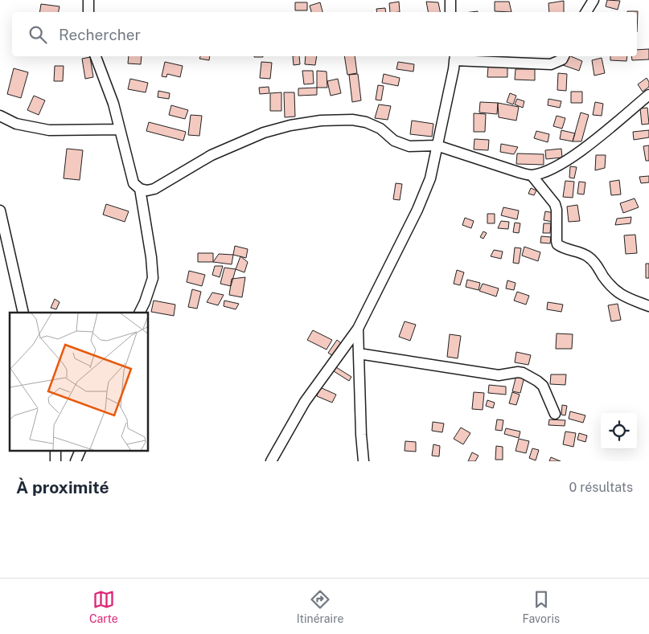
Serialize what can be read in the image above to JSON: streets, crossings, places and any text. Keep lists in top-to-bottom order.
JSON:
{
  "page": {
    "search": "Rechercher",
    "heading": ["À proximité", "0 résultats"],
    "nav": ["Carte", "Itinéraire", "Favoris"]
  }
}
